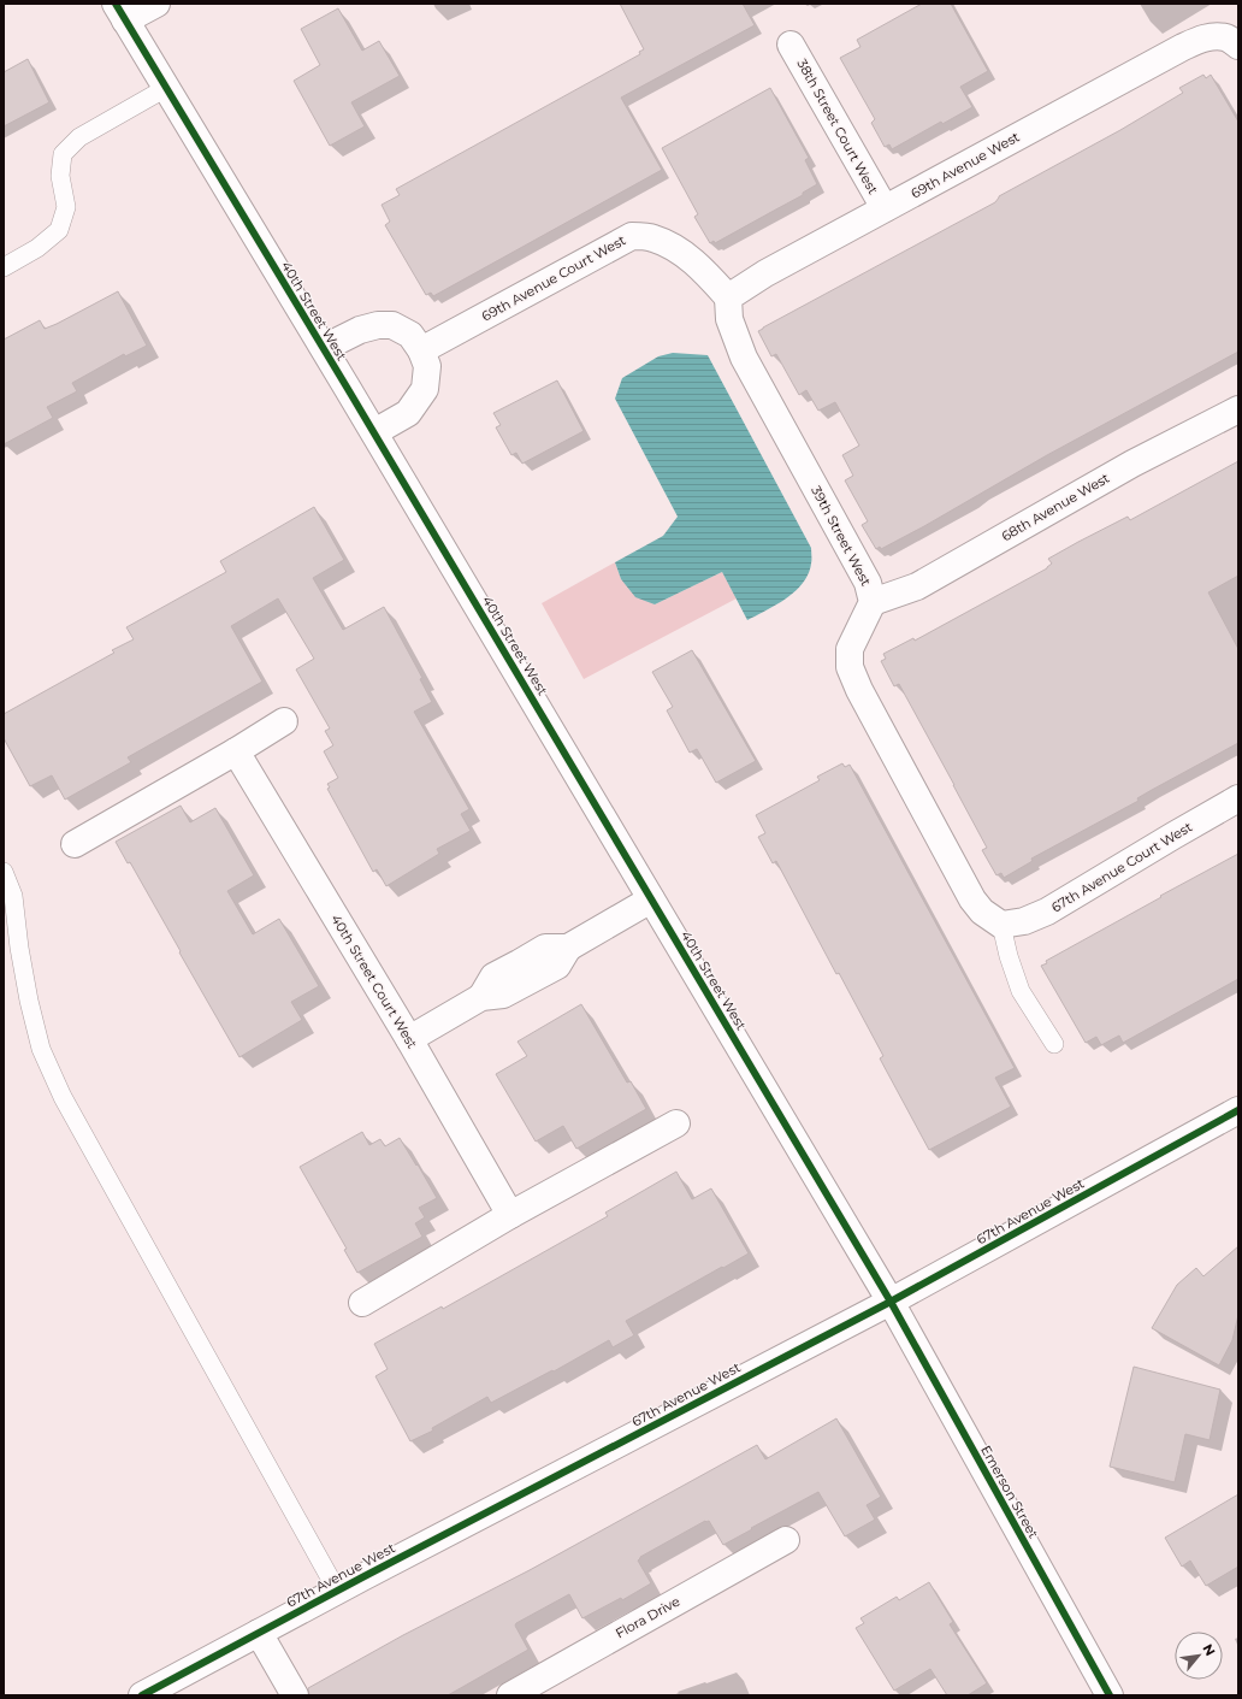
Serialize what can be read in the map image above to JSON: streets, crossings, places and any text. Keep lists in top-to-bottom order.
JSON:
{
  "streets": {
    "street": [
      "38th Street Court West",
      "69th Avenue West",
      "69th Avenue Court West",
      "40th Street West",
      "68th Avenue West",
      "39th Street West",
      "67th Avenue Court West",
      "40th Street Court West",
      "67th Avenue West",
      "Emerson Street",
      "Flora Drive"
    ]
  },
  "crossings": [
    ["38th Street Court West", "69th Avenue West"],
    ["69th Avenue West", "69th Avenue Court West"],
    ["69th Avenue West", "39th Street West"],
    ["69th Avenue Court West", "39th Street West"],
    ["40th Street West", "67th Avenue West"],
    ["40th Street West", "Emerson Street"],
    ["68th Avenue West", "39th Street West"],
    ["39th Street West", "67th Avenue Court West"],
    ["67th Avenue West", "Emerson Street"]
  ],
  "north": "top right"
}
